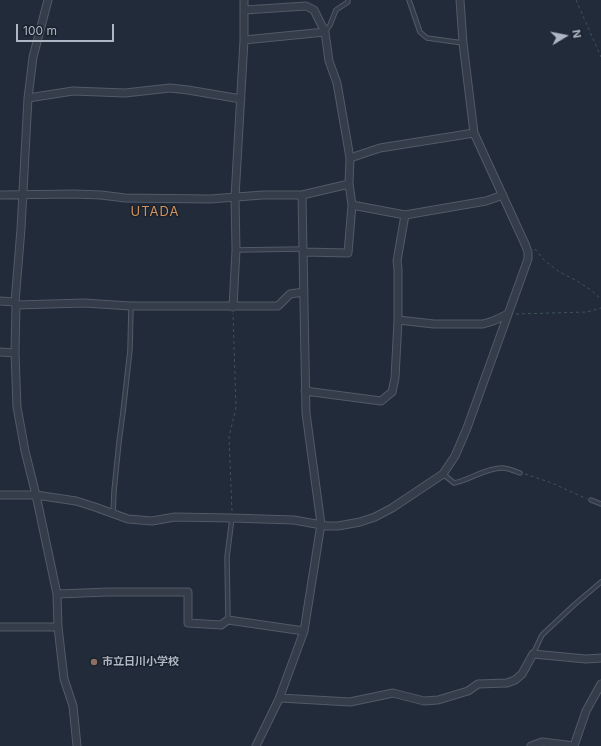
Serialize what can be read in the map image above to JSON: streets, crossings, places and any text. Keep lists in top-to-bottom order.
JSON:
{
  "districts": ["UTADA"],
  "places": ["市立日川小学校"],
  "scale_bar": "100 m",
  "north": "right"
}
